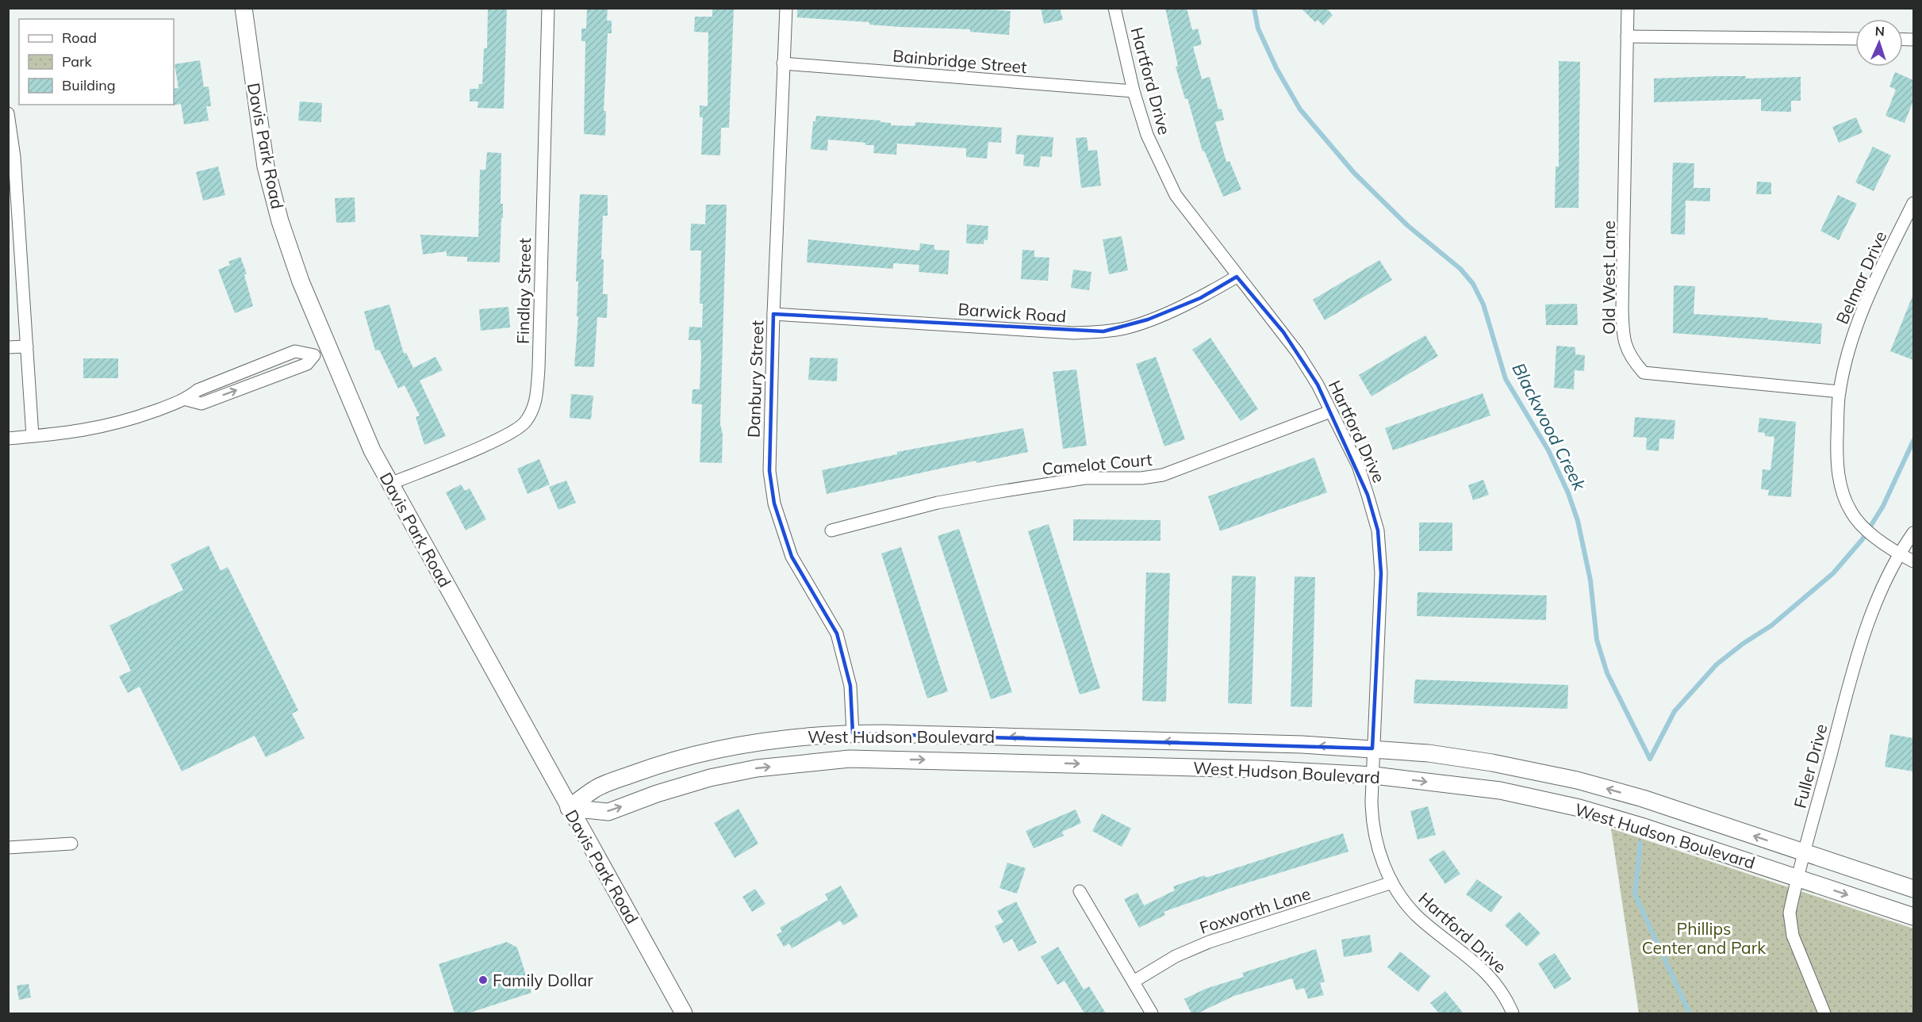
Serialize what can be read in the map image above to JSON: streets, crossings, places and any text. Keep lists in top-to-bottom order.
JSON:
{
  "streets": {
    "main road": ["Davis Park Road", "West Hudson Boulevard"],
    "street": [
      "Bainbridge Street",
      "Hartford Drive",
      "Old West Lane",
      "Belmar Drive",
      "Findlay Street",
      "Barwick Road",
      "Danbury Street",
      "Camelot Court",
      "Fuller Drive",
      "Foxworth Lane"
    ]
  },
  "crossings": [
    ["Bainbridge Street", "Hartford Drive"],
    ["Bainbridge Street", "Danbury Street"],
    ["Hartford Drive", "Barwick Road"],
    ["Hartford Drive", "Camelot Court"],
    ["Hartford Drive", "West Hudson Boulevard"],
    ["Hartford Drive", "Foxworth Lane"],
    ["Davis Park Road", "Findlay Street"],
    ["Davis Park Road", "West Hudson Boulevard"],
    ["Old West Lane", "Belmar Drive"],
    ["Belmar Drive", "Fuller Drive"],
    ["Barwick Road", "Danbury Street"],
    ["Danbury Street", "West Hudson Boulevard"],
    ["West Hudson Boulevard", "Fuller Drive"]
  ],
  "water": ["Blackwood Creek"],
  "parks": ["Phillips Center and Park"],
  "places": ["Family Dollar"],
  "legend": ["Road", "Park", "Building"],
  "north": "top"
}
